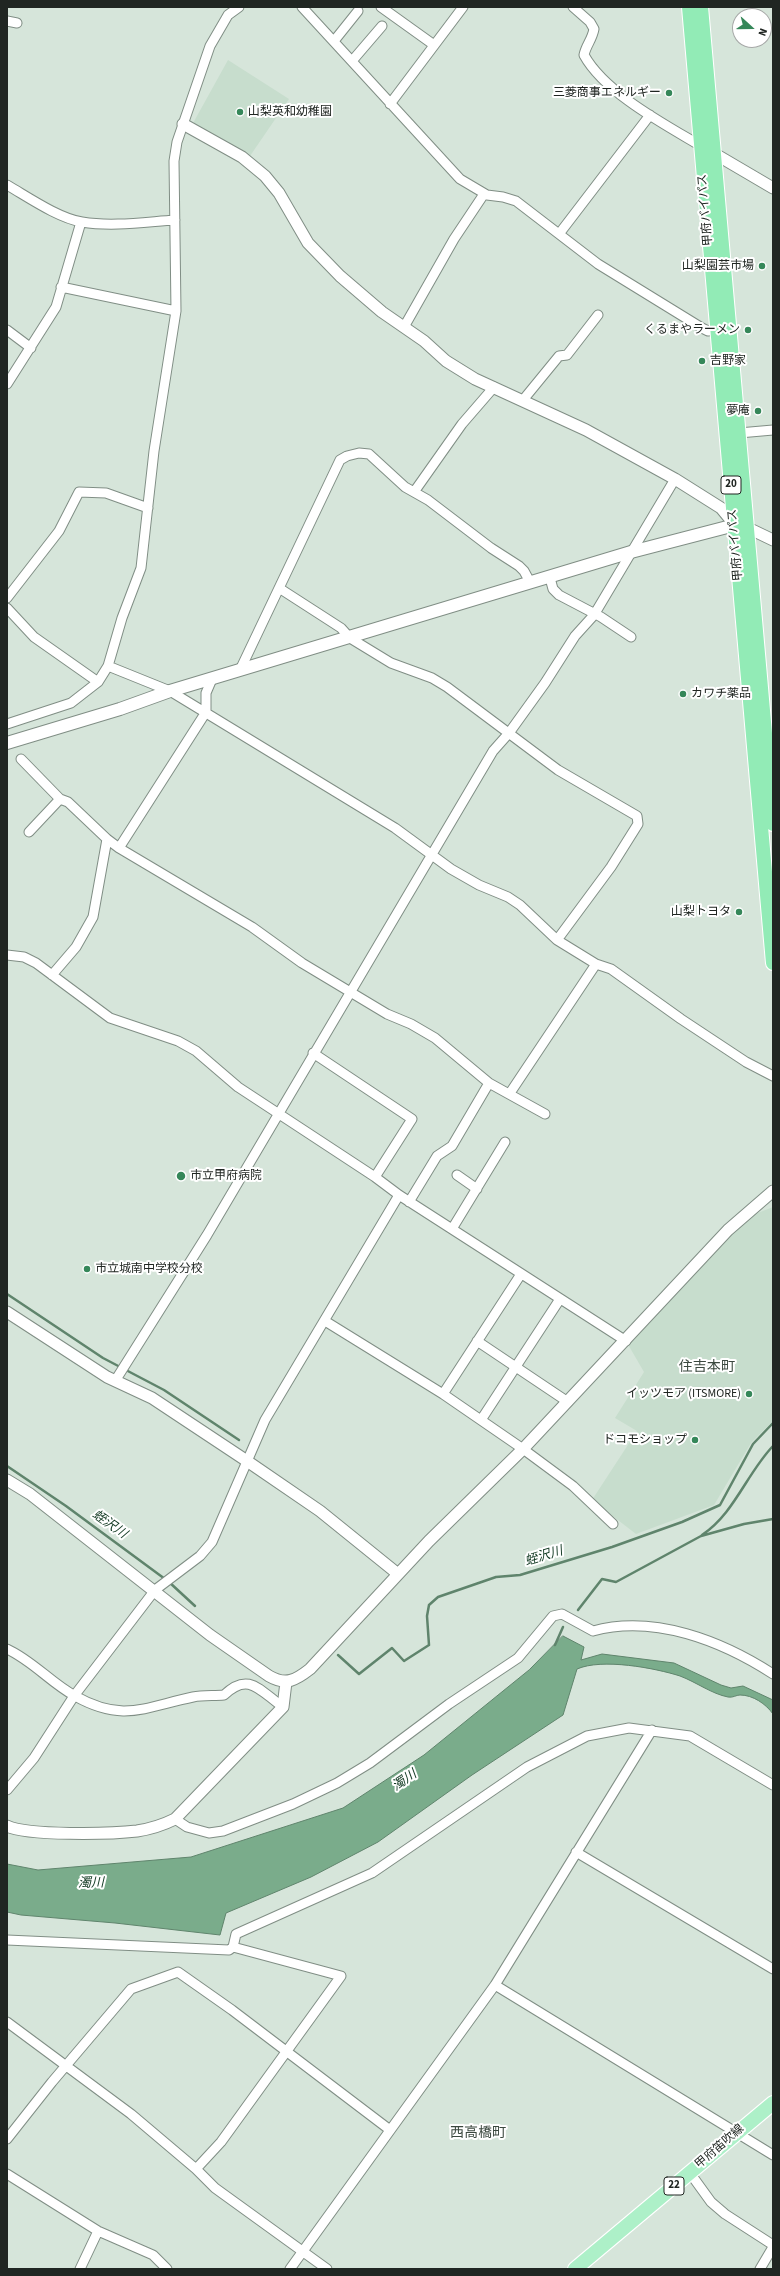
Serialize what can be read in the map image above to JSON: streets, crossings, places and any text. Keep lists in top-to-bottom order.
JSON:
{
  "streets": {
    "highway": ["甲府バイパス", "20"],
    "main road": ["甲府笛吹線", "22"]
  },
  "districts": ["住吉本町", "西高橋町"],
  "water": ["蛭沢川", "濁川"],
  "places": [
    "三菱商事エネルギー",
    "山梨英和幼稚園",
    "山梨園芸市場",
    "くるまやラーメン",
    "吉野家",
    "夢庵",
    "カワチ薬品",
    "山梨トヨタ",
    "市立甲府病院",
    "市立城南中学校分校",
    "イッツモア (ITSMORE)",
    "ドコモショップ"
  ],
  "north": "right"
}
